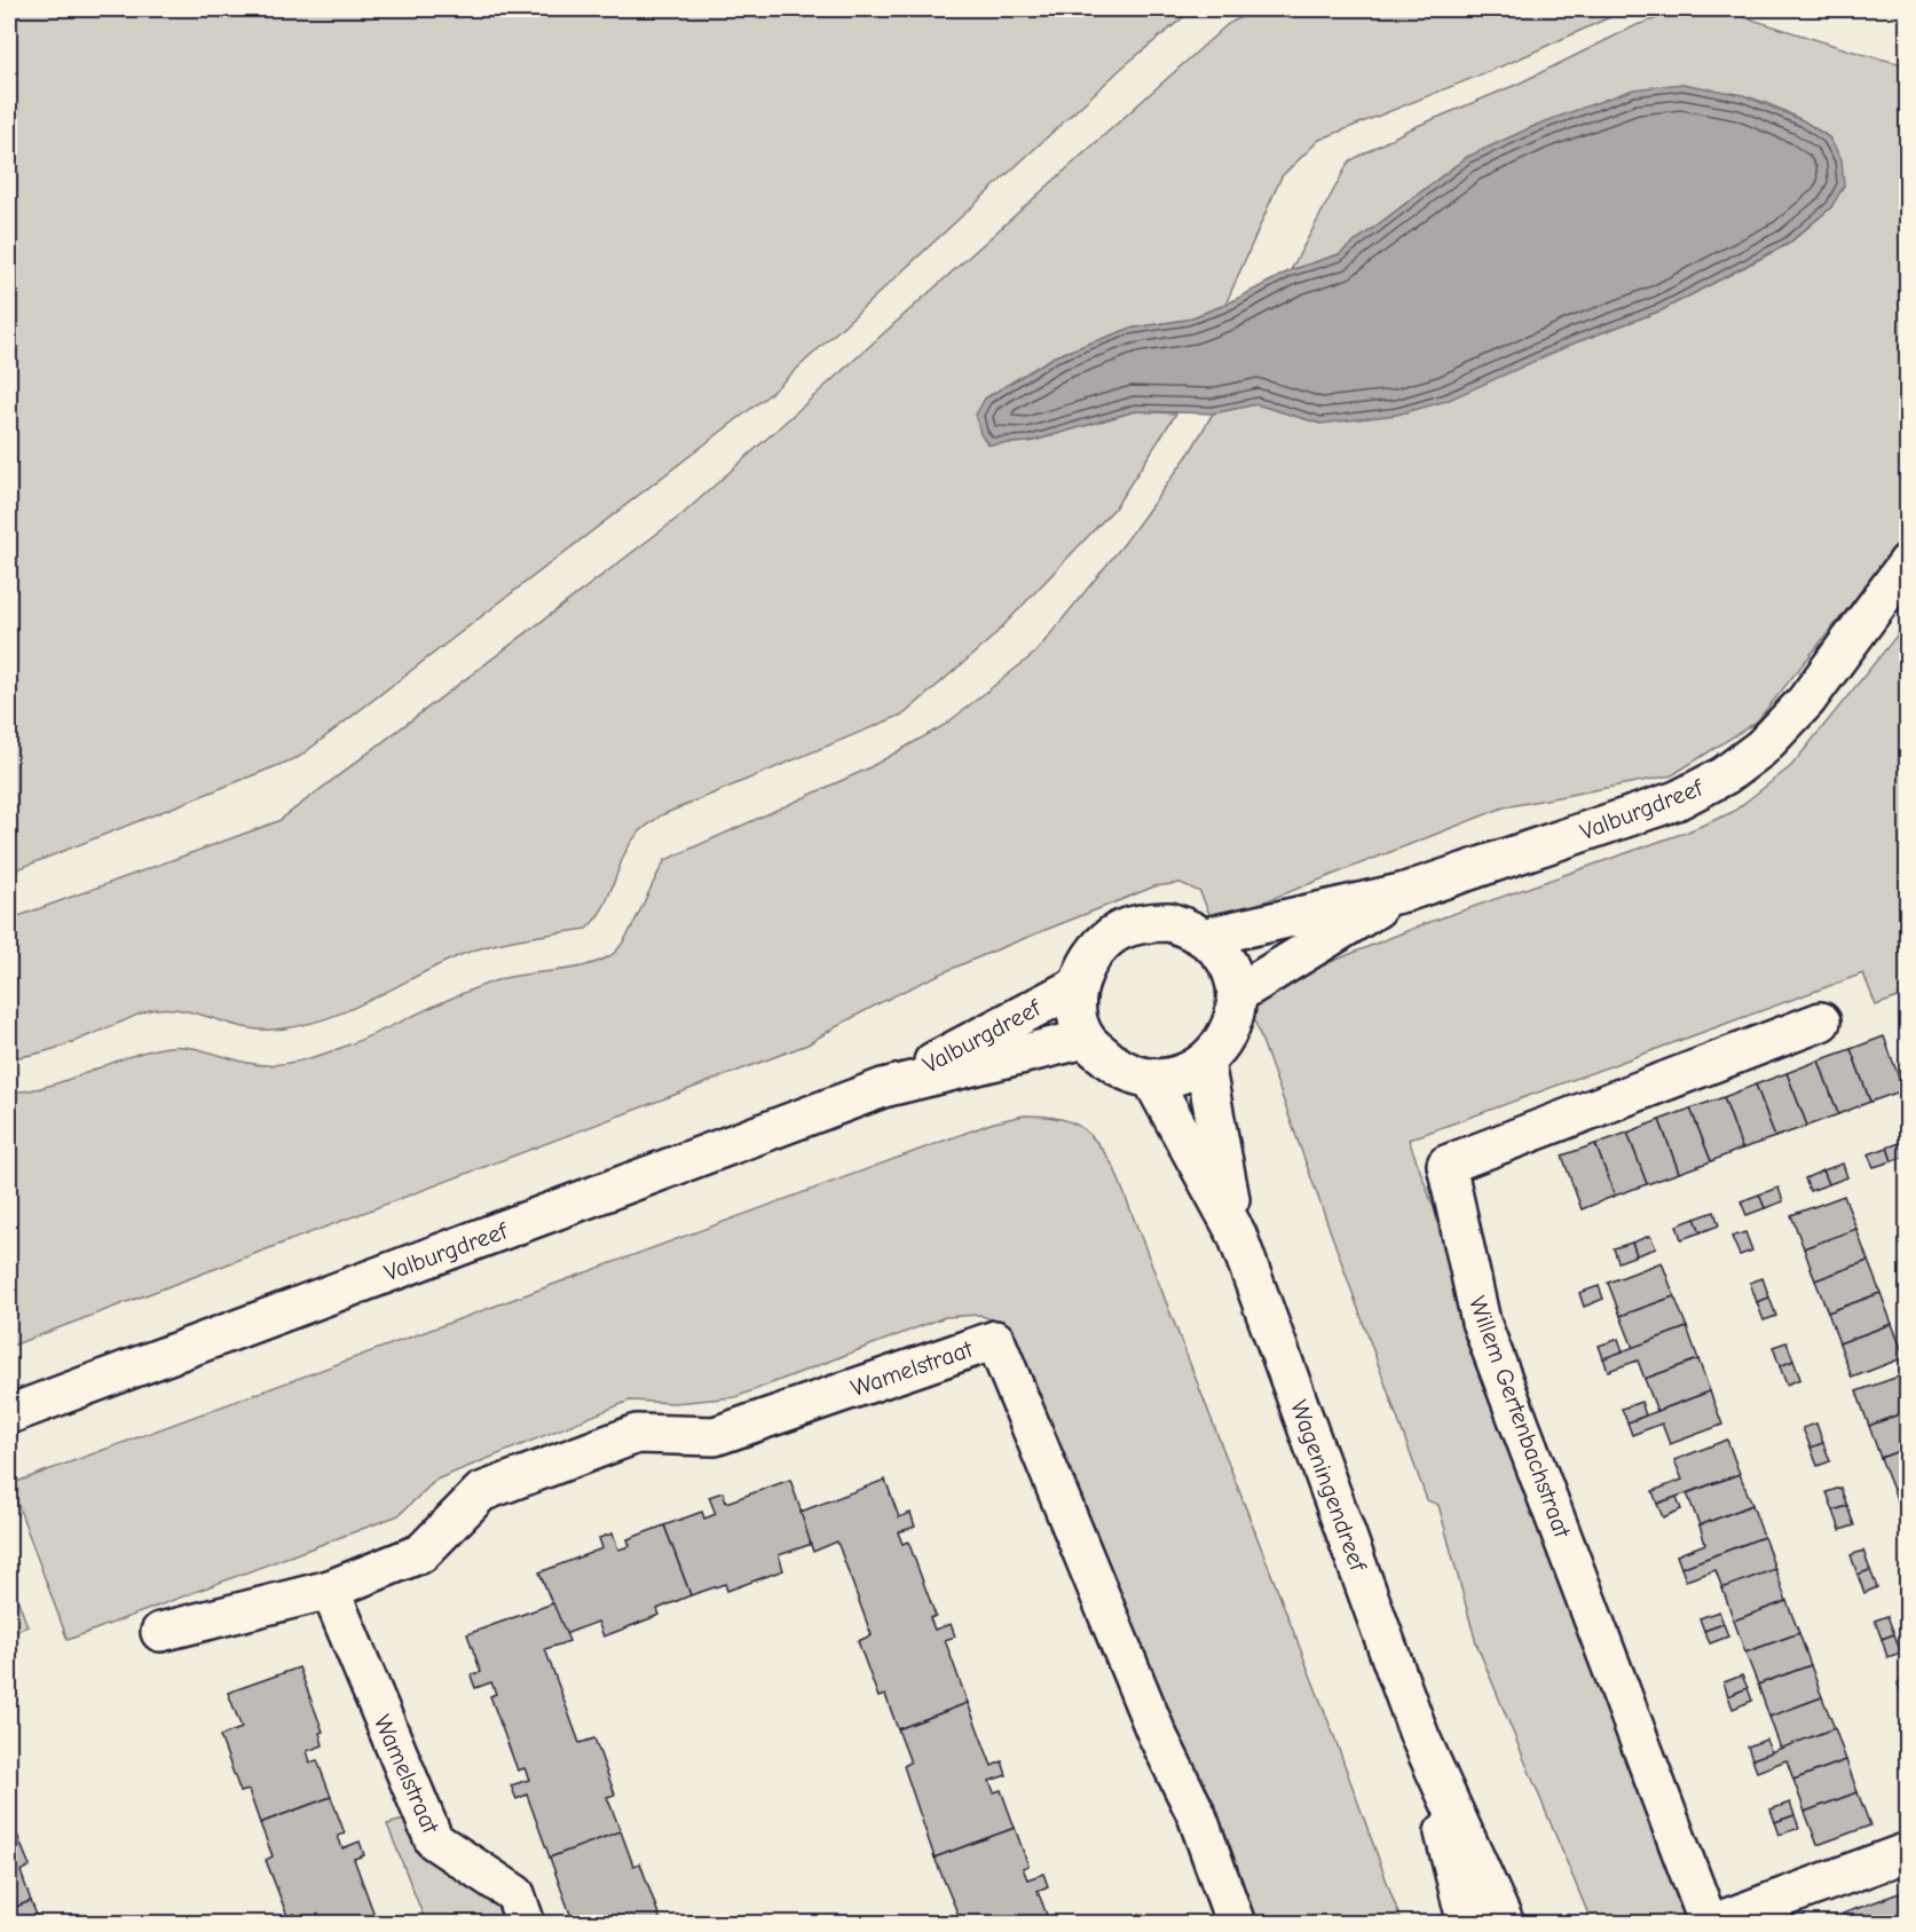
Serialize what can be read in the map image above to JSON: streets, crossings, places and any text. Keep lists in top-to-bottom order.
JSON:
{
  "streets": {
    "street": [
      "Valburgdreef",
      "Wamelstraat",
      "Willem Gertenbachstraat",
      "Wageningendreef"
    ]
  },
  "crossings": [
    ["Valburgdreef", "Wageningendreef"]
  ]
}
